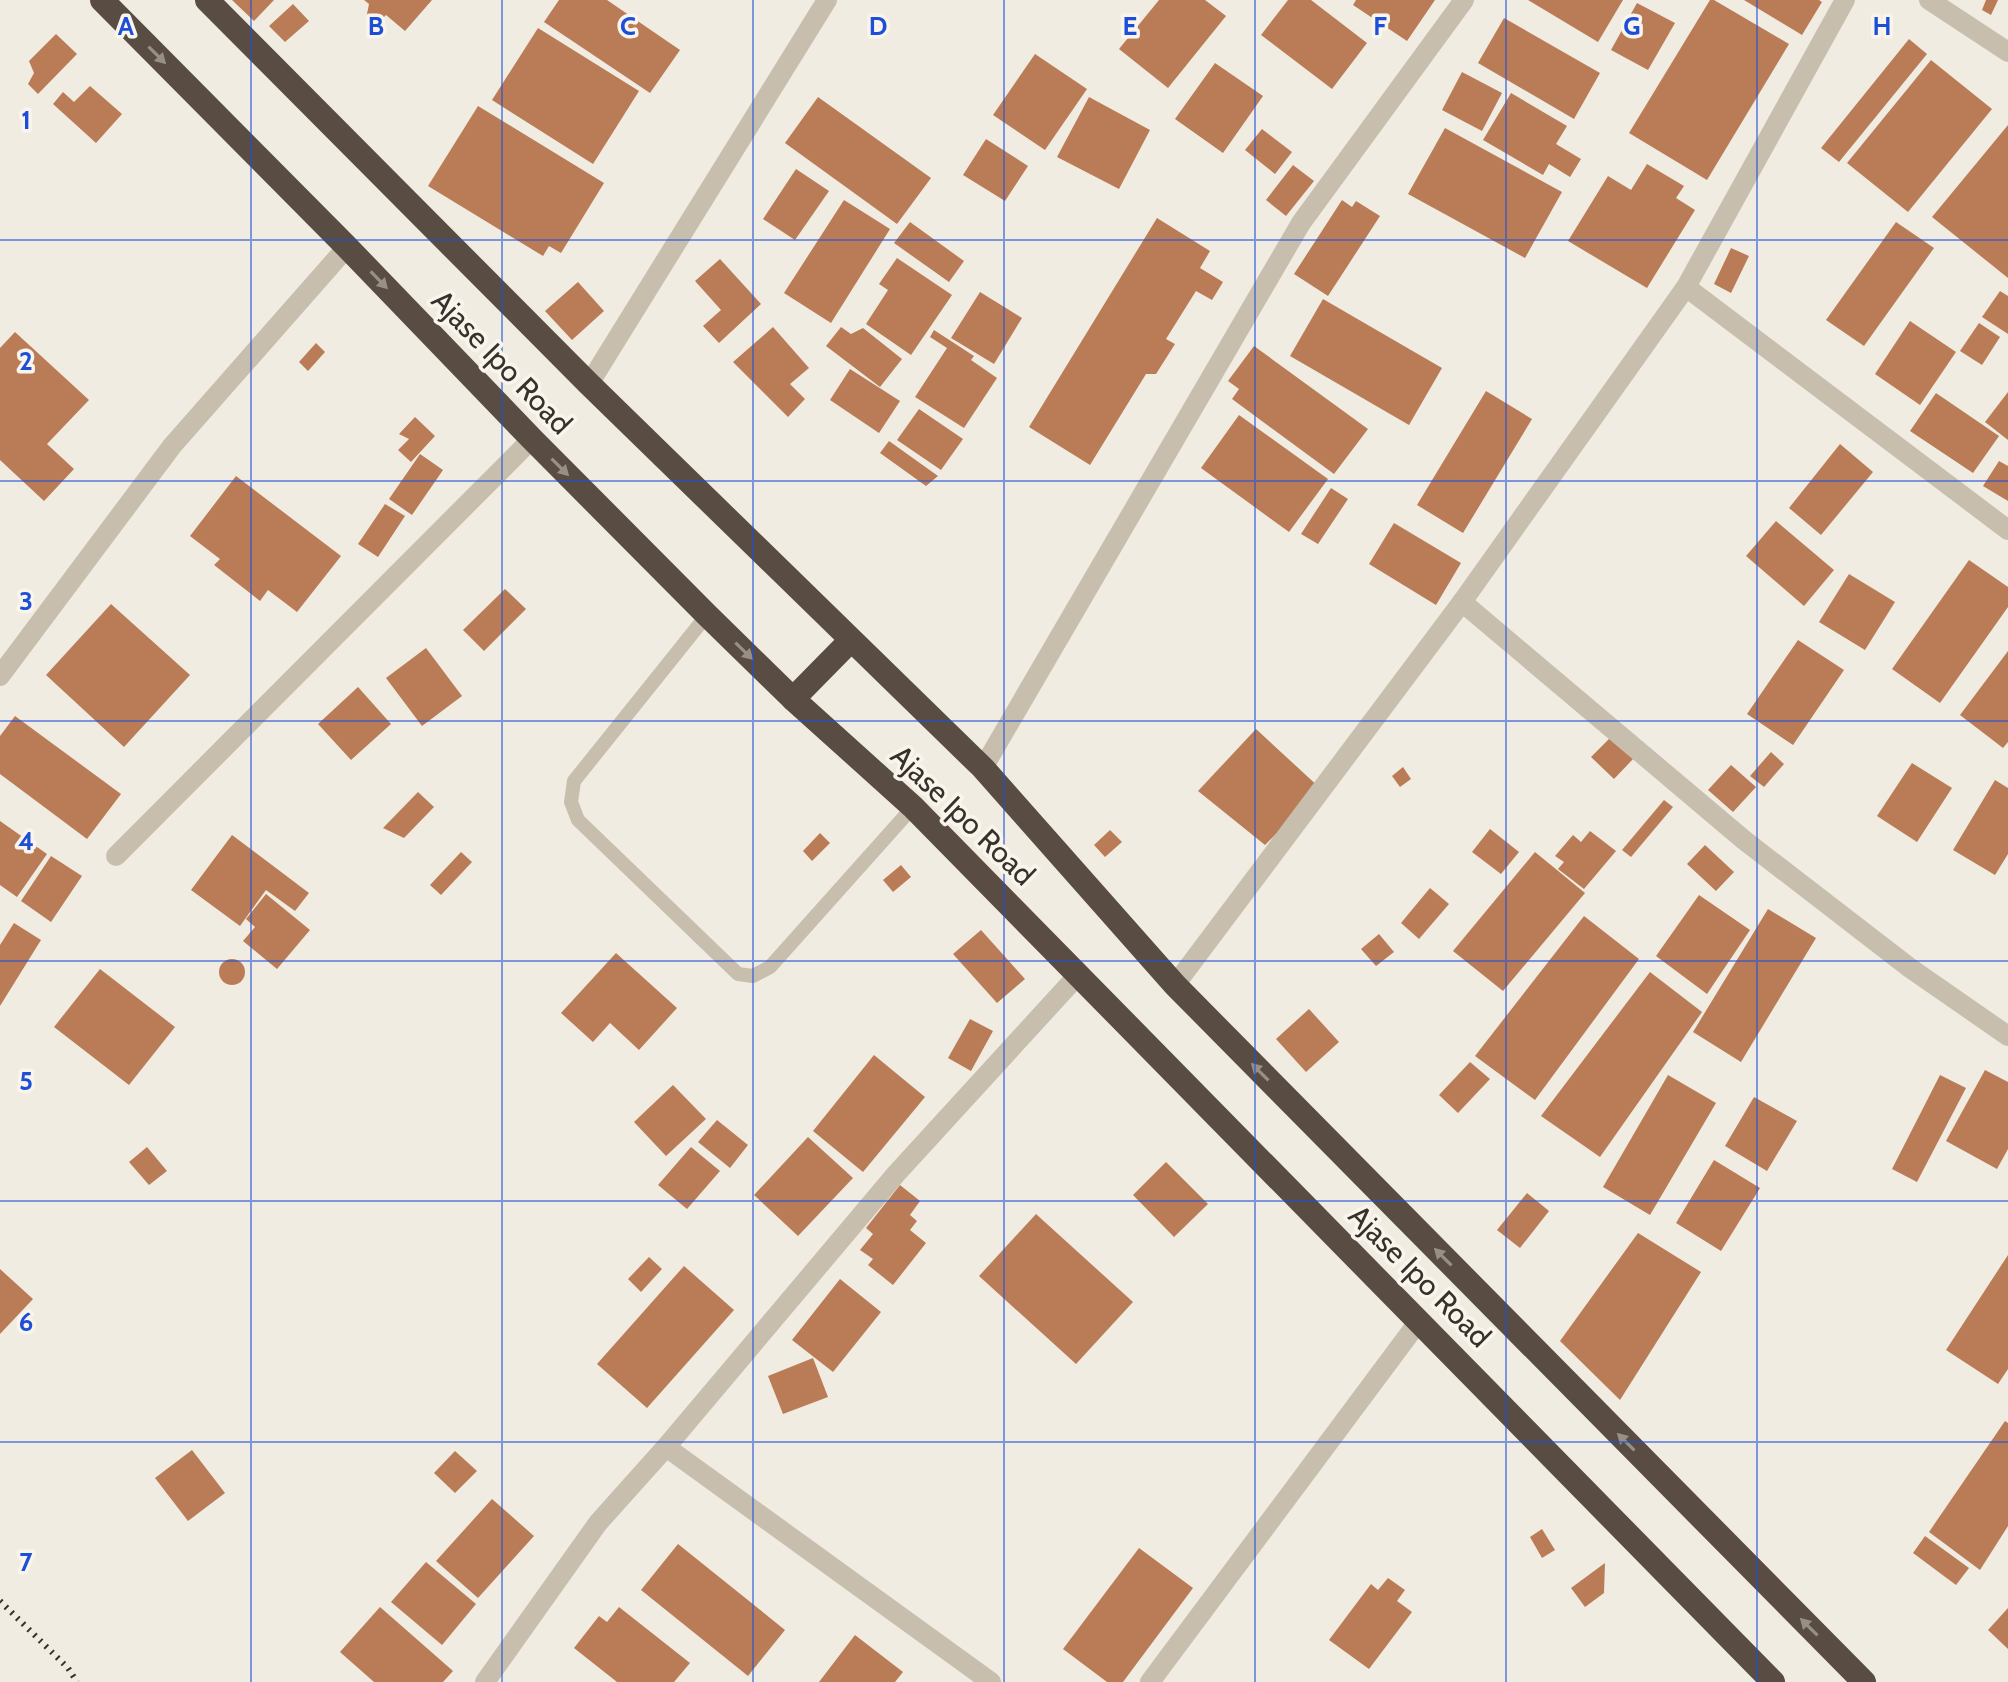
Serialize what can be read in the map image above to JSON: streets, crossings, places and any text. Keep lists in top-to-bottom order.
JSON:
{
  "streets": {
    "highway": ["Ajase Ipo Road"]
  },
  "grid": {
    "columns": [
      "A",
      "B",
      "C",
      "D",
      "E",
      "F",
      "G",
      "H"
    ],
    "rows": [
      "1",
      "2",
      "3",
      "4",
      "5",
      "6",
      "7"
    ]
  }
}
